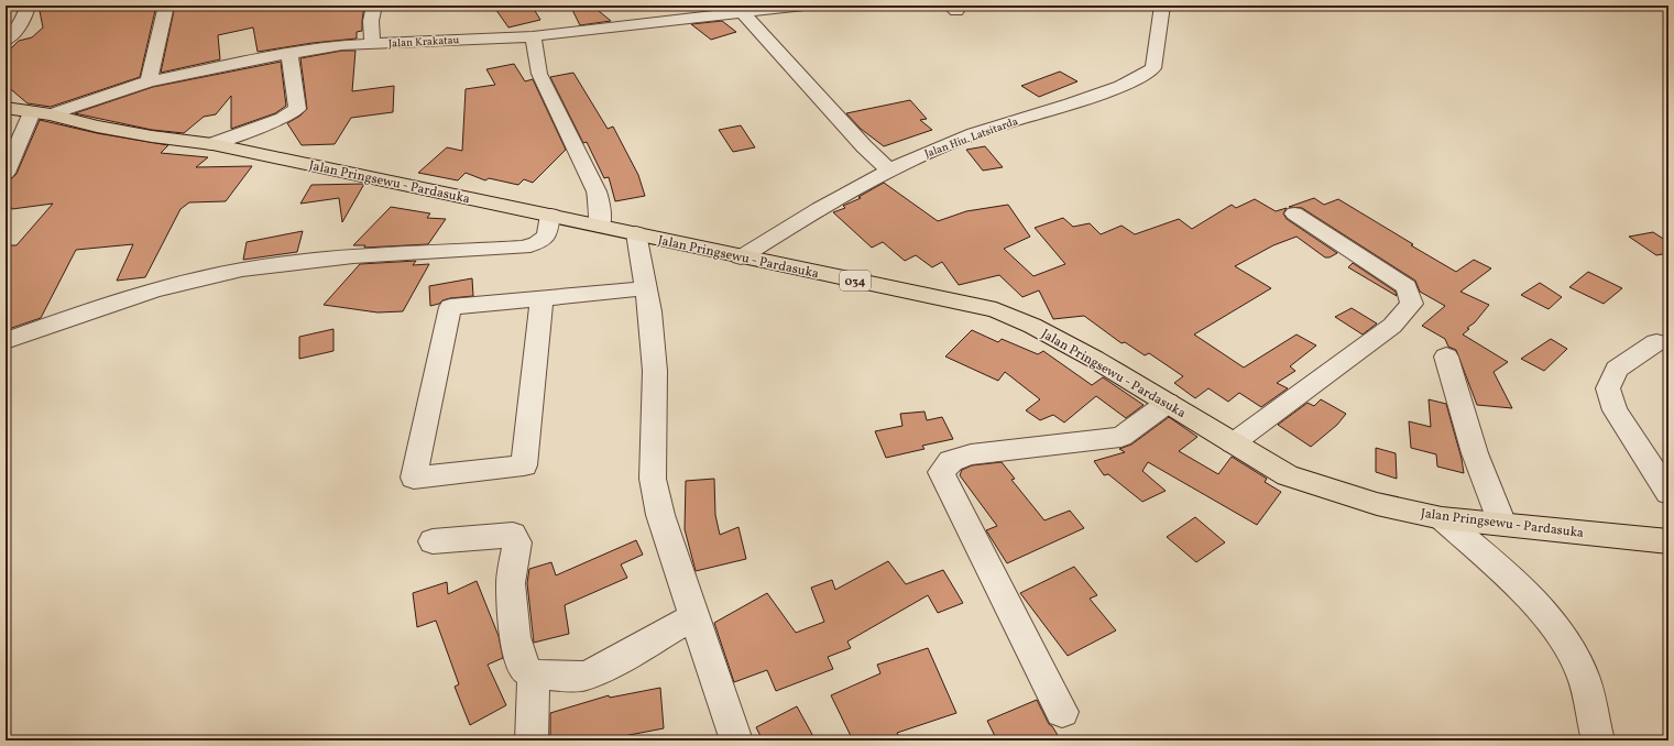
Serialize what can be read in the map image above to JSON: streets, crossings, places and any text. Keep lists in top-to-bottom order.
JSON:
{
  "streets": {
    "main road": ["Jalan Pringsewu - Pardasuka", "034"],
    "street": ["Jalan Krakatau", "Jalan Hiu. Latsitarda"]
  },
  "crossings": [
    ["Jalan Krakatau", "Jalan Pringsewu - Pardasuka"],
    ["Jalan Hiu. Latsitarda", "Jalan Pringsewu - Pardasuka"]
  ]
}
